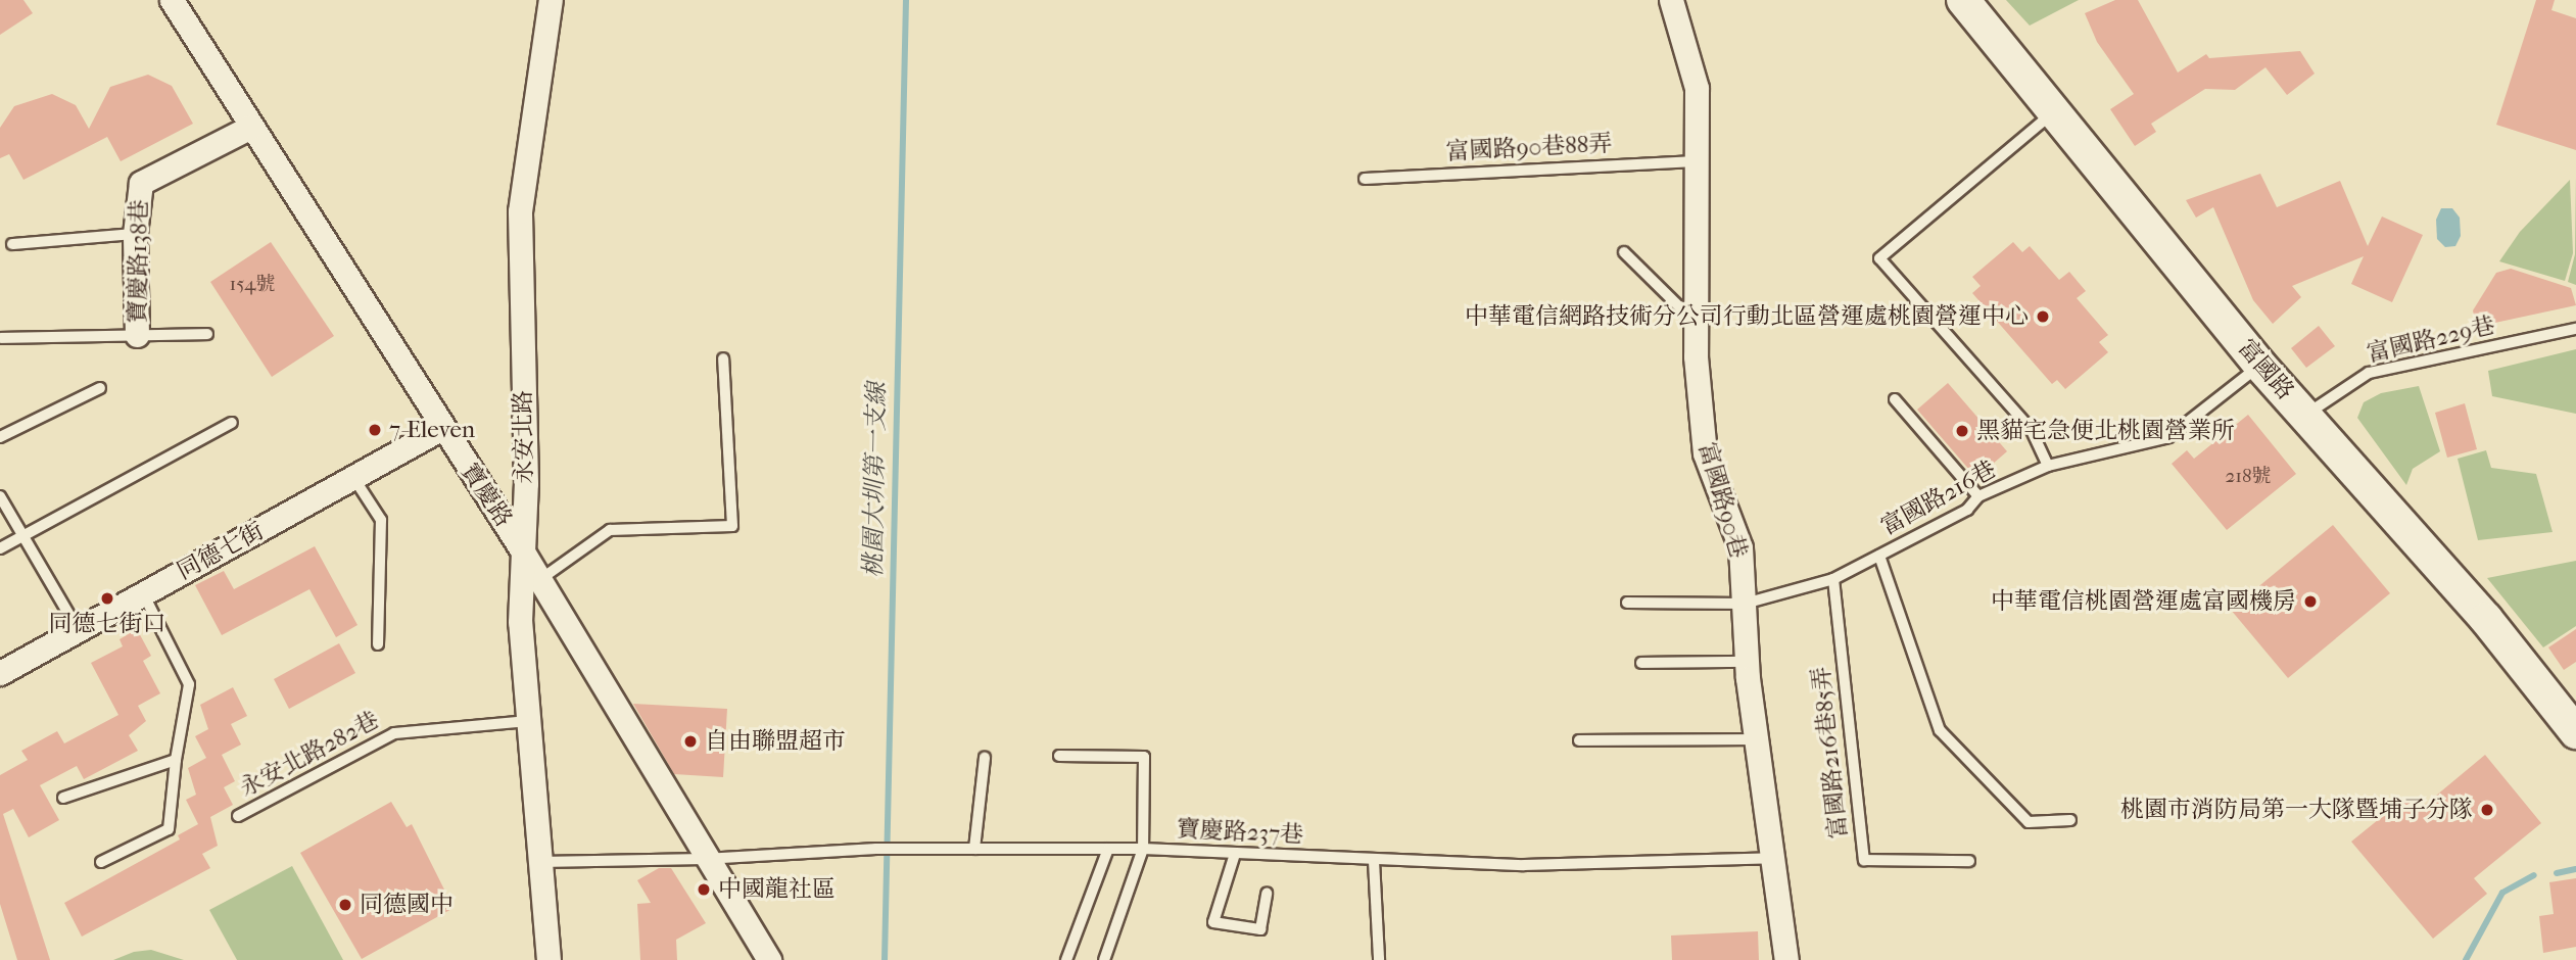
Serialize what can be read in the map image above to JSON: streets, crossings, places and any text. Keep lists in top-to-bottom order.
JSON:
{
  "streets": {
    "street": [
      "寶慶路138巷",
      "富國路",
      "永安北路",
      "寶慶路",
      "富國路90巷",
      "同德七街"
    ],
    "lane": [
      "富國路90巷88弄",
      "富國路229巷",
      "富國路216巷",
      "富國路216巷85弄",
      "永安北路282巷",
      "寶慶路237巷"
    ]
  },
  "crossings": [
    ["富國路90巷88弄", "富國路90巷"],
    ["寶慶路138巷", "寶慶路"],
    ["富國路229巷", "富國路"],
    ["富國路", "富國路216巷"],
    ["永安北路", "寶慶路"],
    ["永安北路", "永安北路282巷"],
    ["永安北路", "寶慶路237巷"],
    ["寶慶路", "同德七街"],
    ["寶慶路", "寶慶路237巷"],
    ["富國路216巷", "富國路90巷"],
    ["富國路216巷", "富國路216巷85弄"],
    ["富國路90巷", "寶慶路237巷"]
  ],
  "water": ["桃園大圳第一支線"],
  "places": [
    "中華電信網路技術分公司行動北區營運處桃園營運中心",
    "7-Eleven",
    "黑貓宅急便北桃園營業所",
    "同德七街口",
    "中華電信桃園營運處富國機房",
    "自由聯盟超市",
    "桃園市消防局第一大隊暨埔子分隊",
    "中國龍社區",
    "同德國中"
  ],
  "house_numbers": ["154號", "218號"]
}
